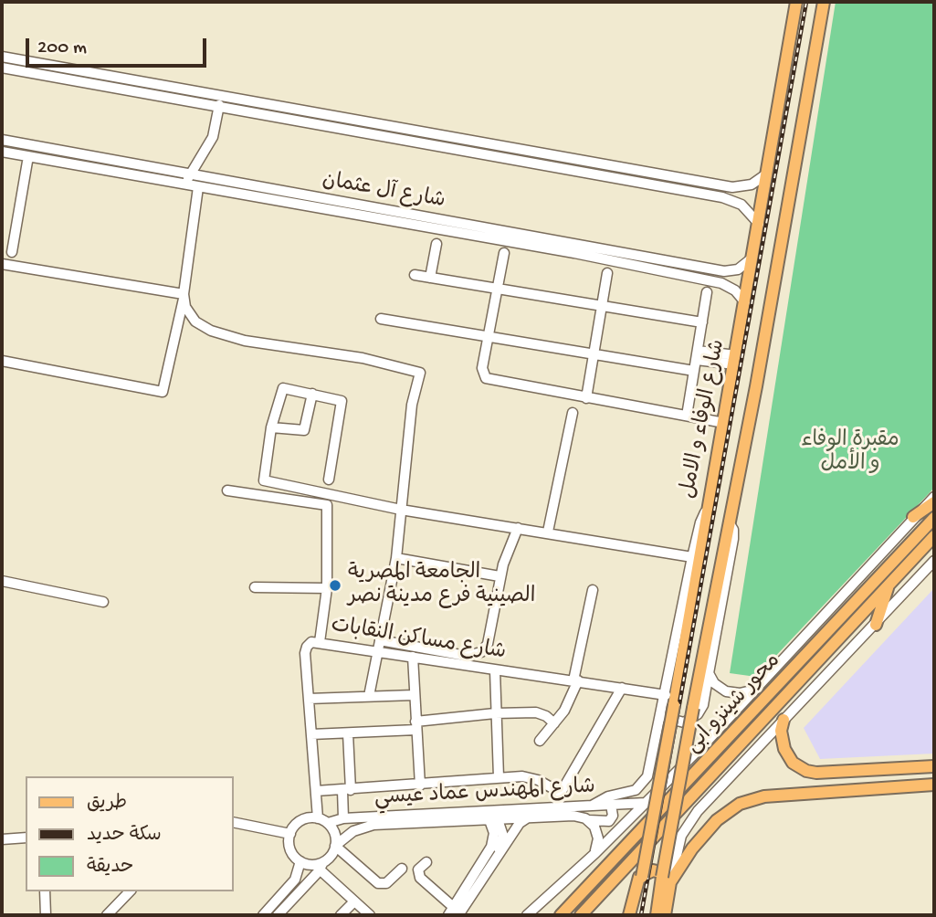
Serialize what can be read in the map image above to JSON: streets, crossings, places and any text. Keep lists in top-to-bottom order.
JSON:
{
  "streets": {
    "main road": ["شارع الوفاء و الامل", "محور شينزو ابى"],
    "street": ["شارع آل عثمان", "شارع مساكن النقابات", "شارع المهندس عماد عيسي"]
  },
  "crossings": [
    ["شارع الوفاء و الامل", "شارع مساكن النقابات"],
    ["شارع الوفاء و الامل", "شارع المهندس عماد عيسي"],
    ["شارع مساكن النقابات", "شارع المهندس عماد عيسي"]
  ],
  "parks": ["مقبرة الوفاء و الأمل"],
  "places": ["الجامعة المصرية الصينية فرع مدينة نصر"],
  "legend": ["طريق", "سكة حديد", "حديقة"],
  "scale_bar": "200 m"
}
